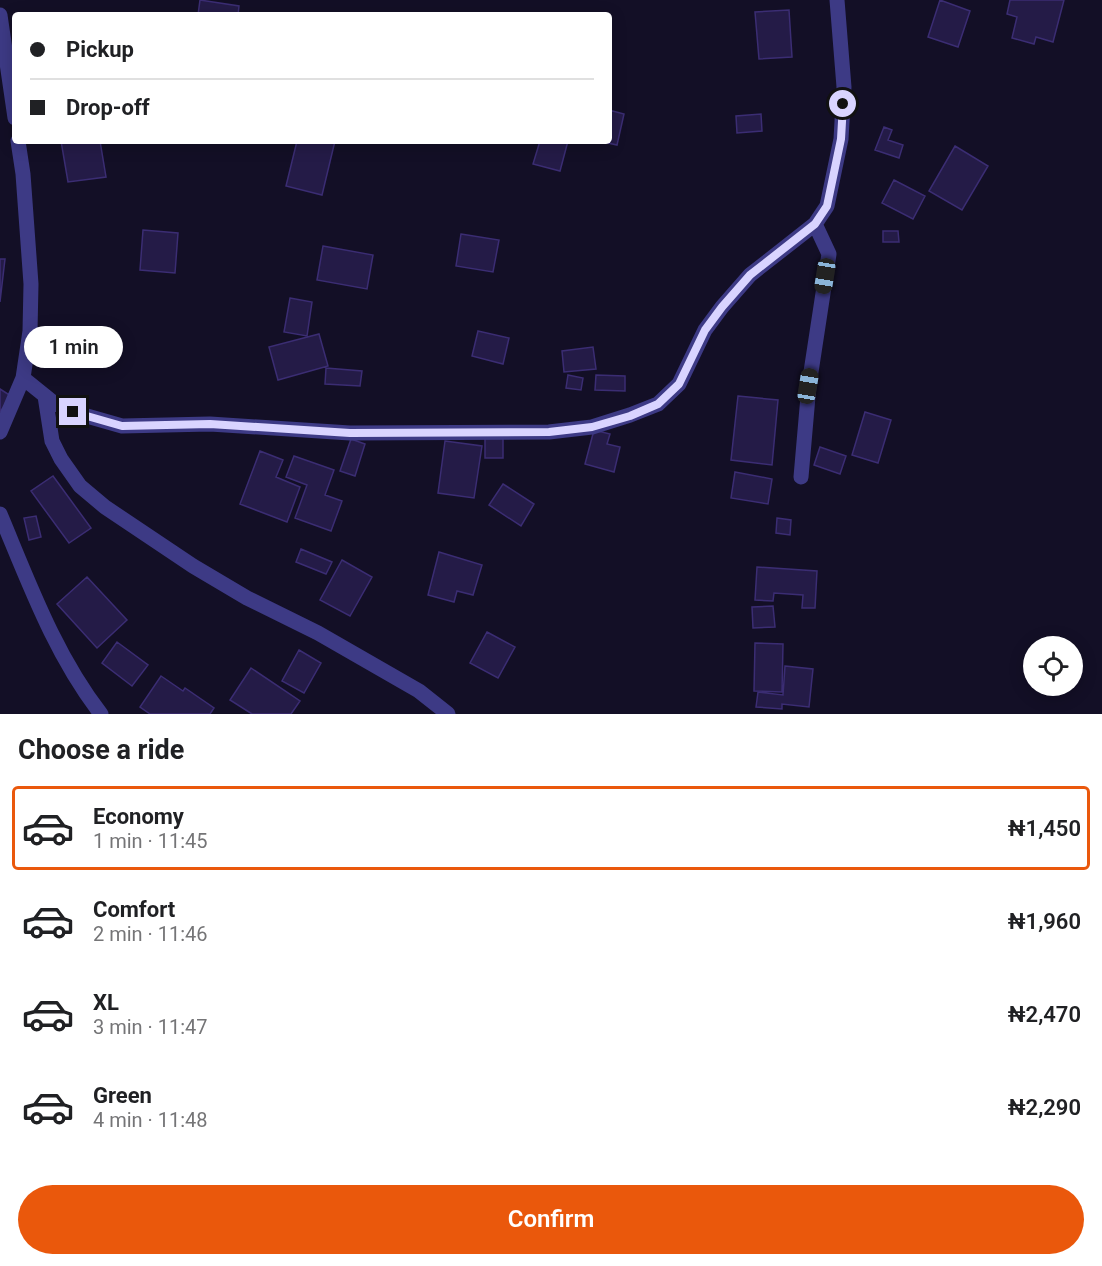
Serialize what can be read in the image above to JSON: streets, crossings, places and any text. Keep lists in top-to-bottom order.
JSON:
{
  "page": {
    "banner": ["Pickup", "Drop-off"],
    "bubble": "1 min",
    "heading": "Choose a ride",
    "list": [
      {
        "name": "Economy",
        "note": "1 min · 11:45",
        "value": "₦1,450"
      },
      {
        "name": "Comfort",
        "note": "2 min · 11:46",
        "value": "₦1,960"
      },
      {
        "name": "XL",
        "note": "3 min · 11:47",
        "value": "₦2,470"
      },
      {
        "name": "Green",
        "note": "4 min · 11:48",
        "value": "₦2,290"
      }
    ],
    "buttons": "Confirm"
  }
}
